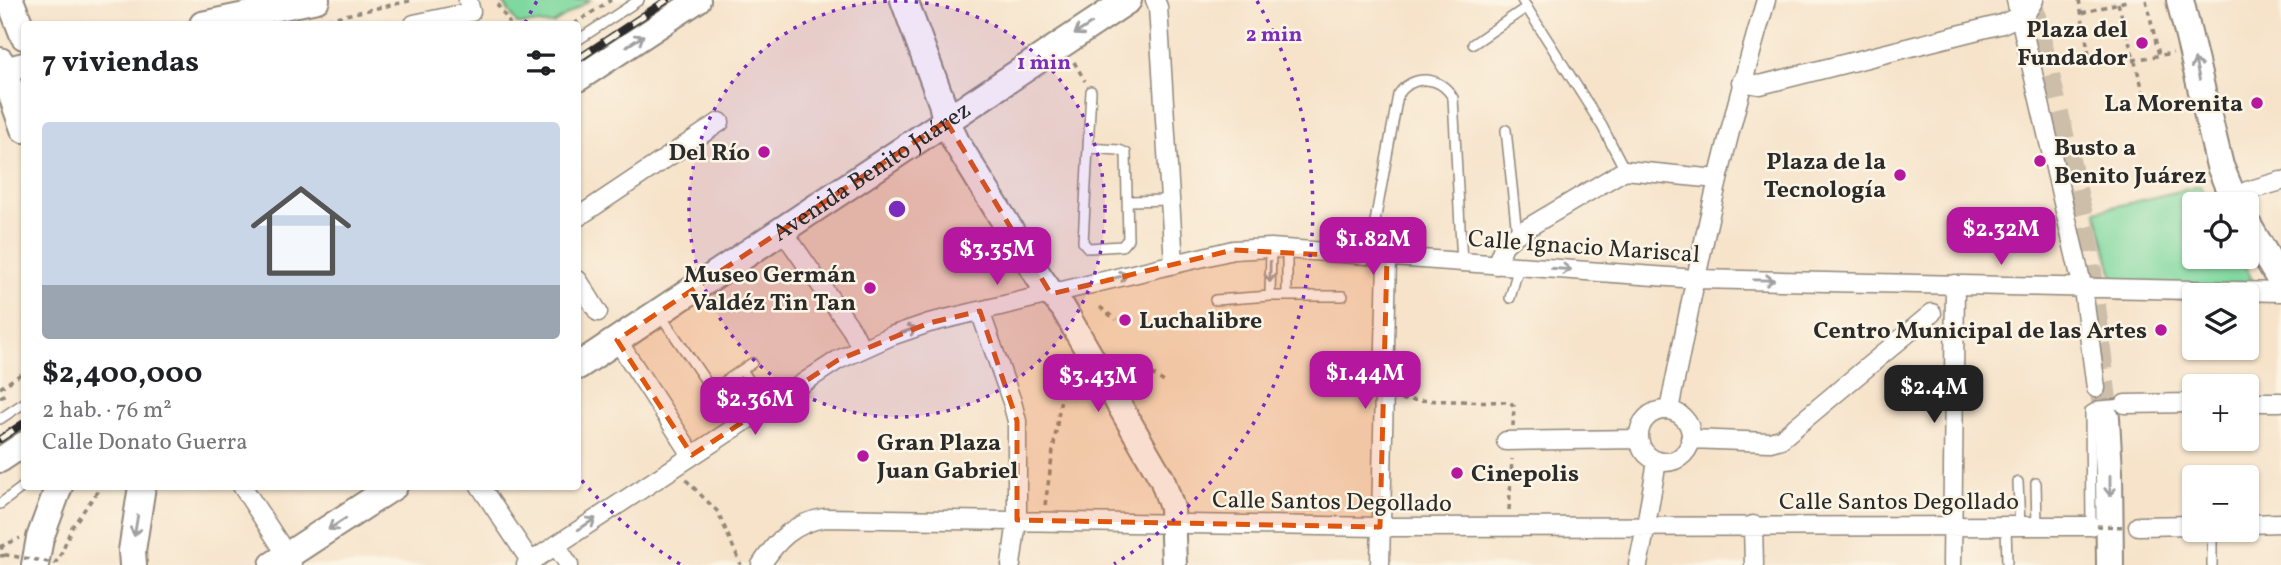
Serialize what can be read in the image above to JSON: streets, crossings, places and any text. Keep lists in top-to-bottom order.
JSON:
{
  "streets": {
    "main road": ["Avenida Benito Juárez"],
    "street": ["Calle Ignacio Mariscal", "Calle Santos Degollado"]
  },
  "places": [
    "Plaza del Fundador",
    "La Morenita",
    "Del Río",
    "Busto a Benito Juárez",
    "Plaza de la Tecnología",
    "Museo Germán Valdéz Tin Tan",
    "Luchalibre",
    "Centro Municipal de las Artes",
    "Gran Plaza Juan Gabriel",
    "Cinepolis"
  ],
  "page": {
    "heading": "7 viviendas",
    "list": [
      {
        "name": "$2,400,000",
        "note": "2 hab. · 76 m² · Calle Donato Guerra"
      }
    ],
    "map_buttons": ["+", "−"],
    "price": [
      "$2.32M",
      "$1.82M",
      "$3.35M",
      "$1.44M",
      "$3.43M",
      "$2.4M",
      "$2.36M"
    ]
  },
  "rings": ["2 min", "1 min"]
}
